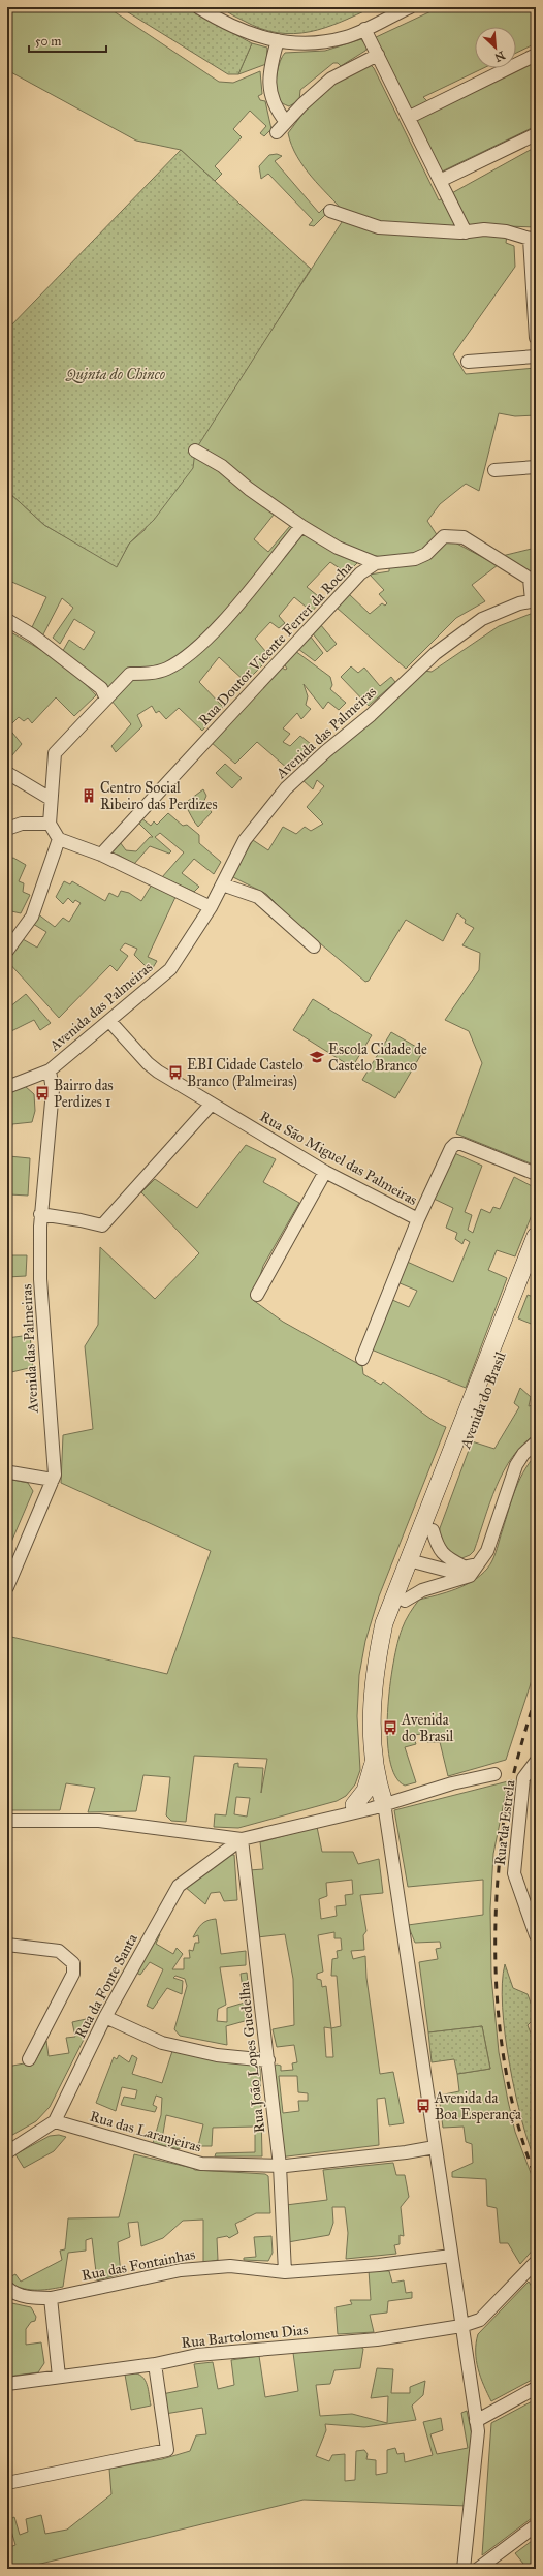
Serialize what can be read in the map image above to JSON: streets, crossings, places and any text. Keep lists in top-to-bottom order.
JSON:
{
  "streets": {
    "main road": ["Avenida do Brasil"],
    "street": [
      "Rua Doutor Vicente Ferrer da Rocha",
      "Avenida das Palmeiras",
      "Rua São Miguel das Palmeiras",
      "Rua da Estrela",
      "Rua da Fonte Santa",
      "Rua João Lopes Guedelha",
      "Rua das Laranjeiras",
      "Rua das Fontainhas",
      "Rua Bartolomeu Dias"
    ]
  },
  "crossings": [
    ["Rua Doutor Vicente Ferrer da Rocha", "Avenida das Palmeiras"],
    ["Avenida das Palmeiras", "Rua São Miguel das Palmeiras"],
    ["Rua da Fonte Santa", "Rua João Lopes Guedelha"],
    ["Rua da Fonte Santa", "Rua das Laranjeiras"],
    ["Rua João Lopes Guedelha", "Rua das Laranjeiras"],
    ["Rua João Lopes Guedelha", "Rua das Fontainhas"]
  ],
  "parks": ["Quinta do Chinco"],
  "places": {
    "building": ["Centro Social Ribeiro das Perdizes"],
    "school or university": ["Escola Cidade de Castelo Branco"],
    "bus stop": [
      "EBI Cidade Castelo Branco (Palmeiras)",
      "Bairro das Perdizes 1",
      "Avenida do Brasil",
      "Avenida da Boa Esperança"
    ]
  },
  "scale_bar": "50 m",
  "north": "bottom right"
}
